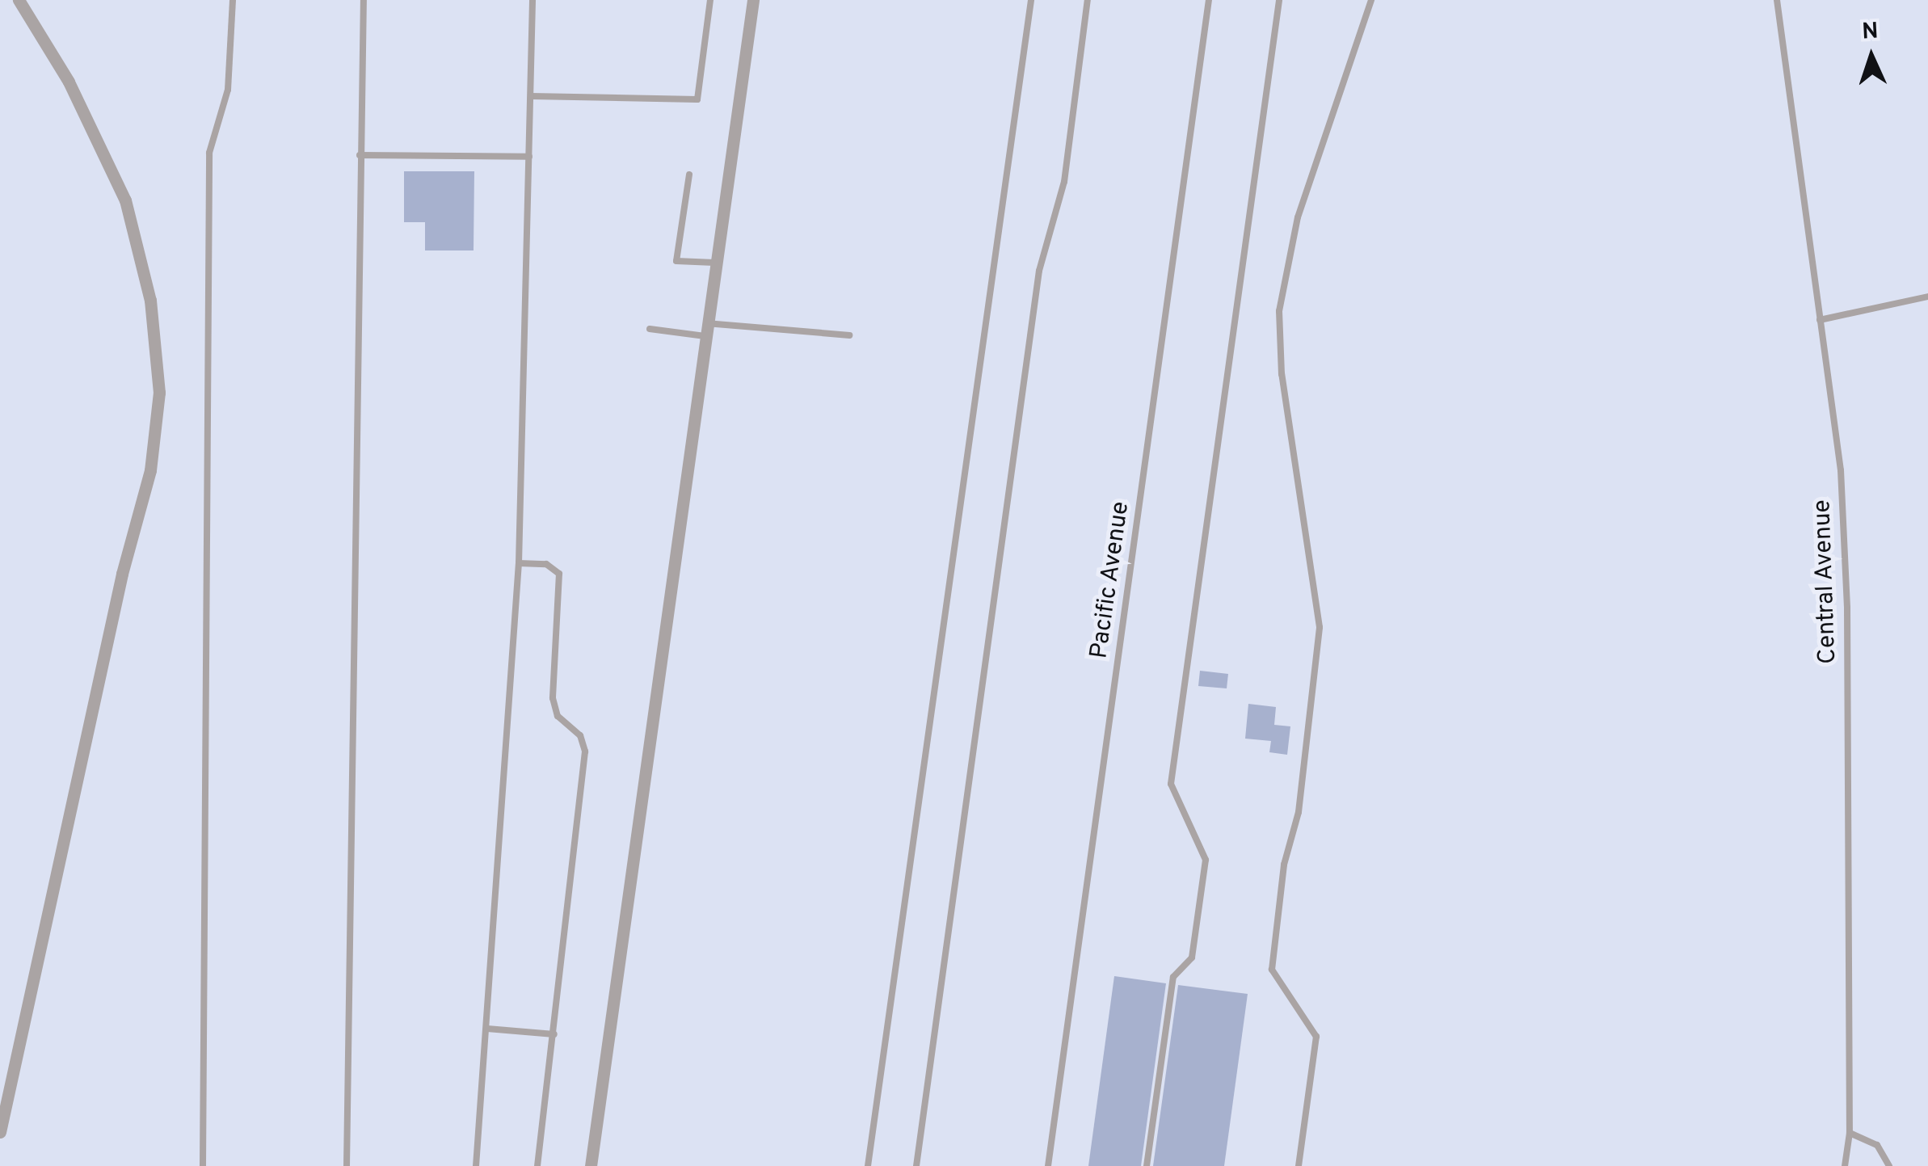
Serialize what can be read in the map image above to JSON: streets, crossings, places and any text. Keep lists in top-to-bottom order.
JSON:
{
  "streets": {
    "lane": ["Pacific Avenue", "Central Avenue"]
  },
  "north": "top"
}
